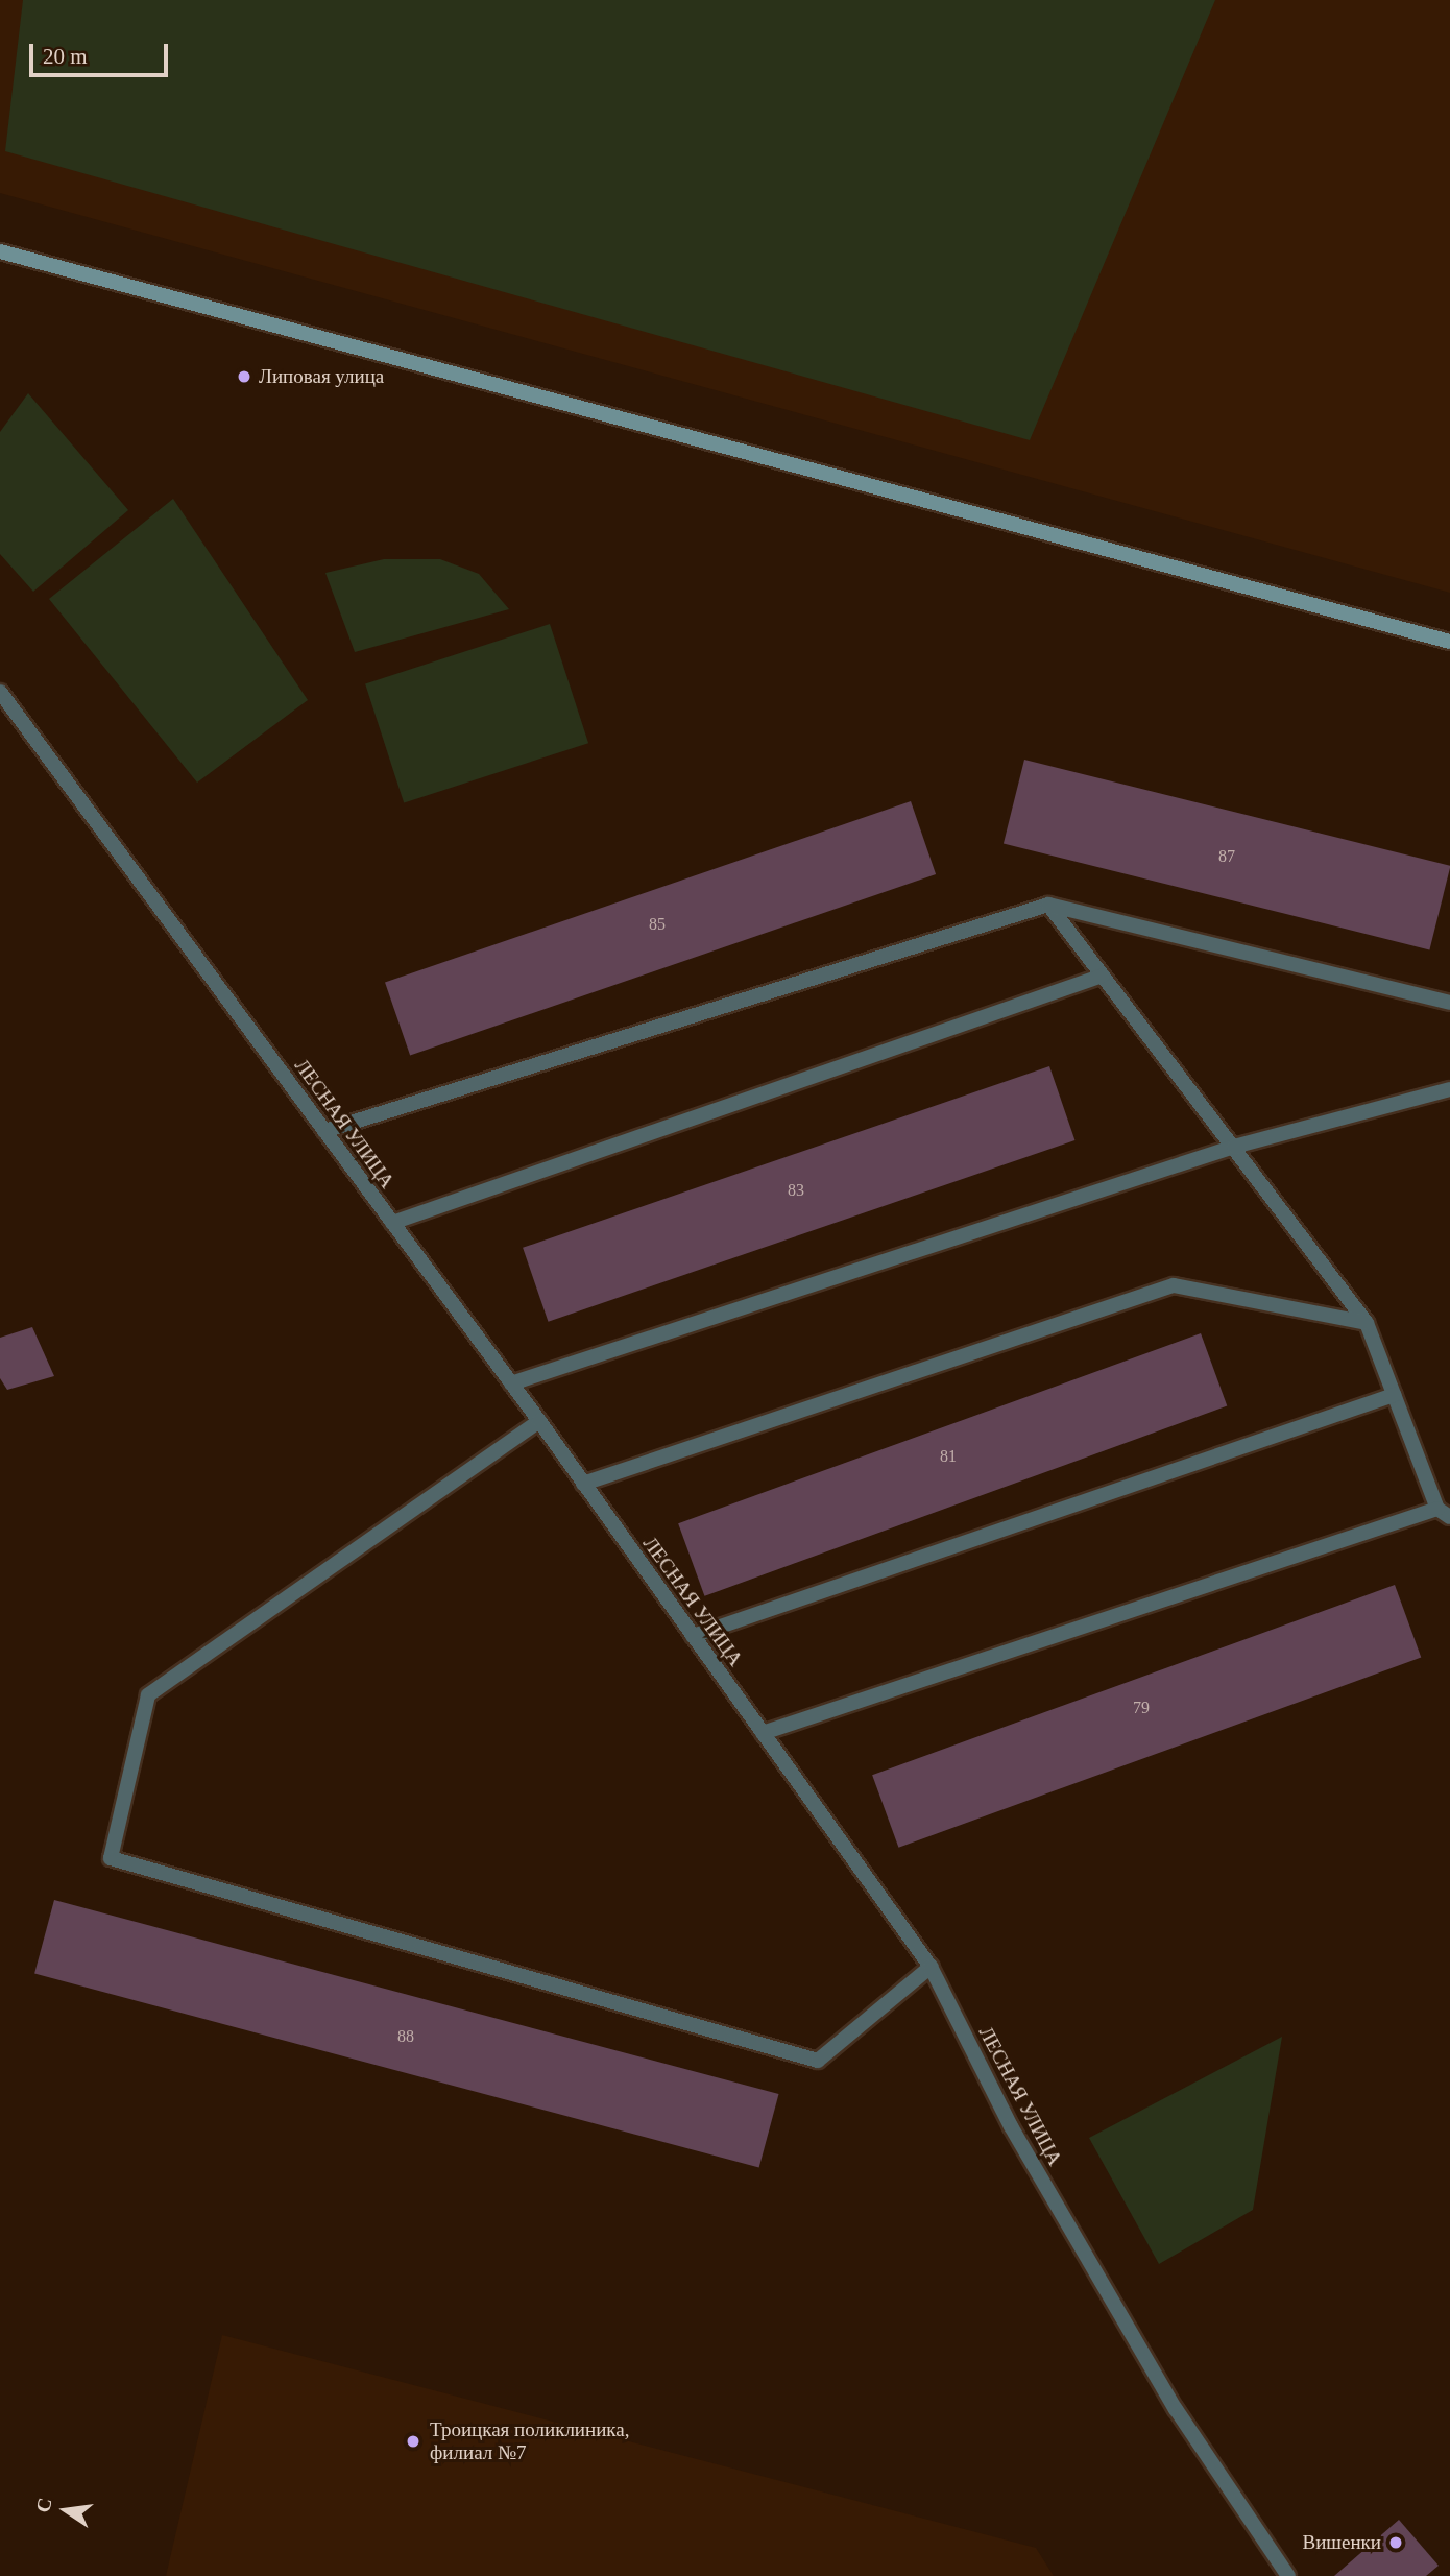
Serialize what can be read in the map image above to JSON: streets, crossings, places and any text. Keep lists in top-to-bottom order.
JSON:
{
  "streets": {
    "street": ["ЛЕСНАЯ УЛИЦА"]
  },
  "places": ["Липовая улица", "Троицкая поликлиника, филиал №7", "Вишенки"],
  "house_numbers": [
    "87",
    "85",
    "83",
    "81",
    "79",
    "88"
  ],
  "scale_bar": "20 m",
  "north": "left"
}
